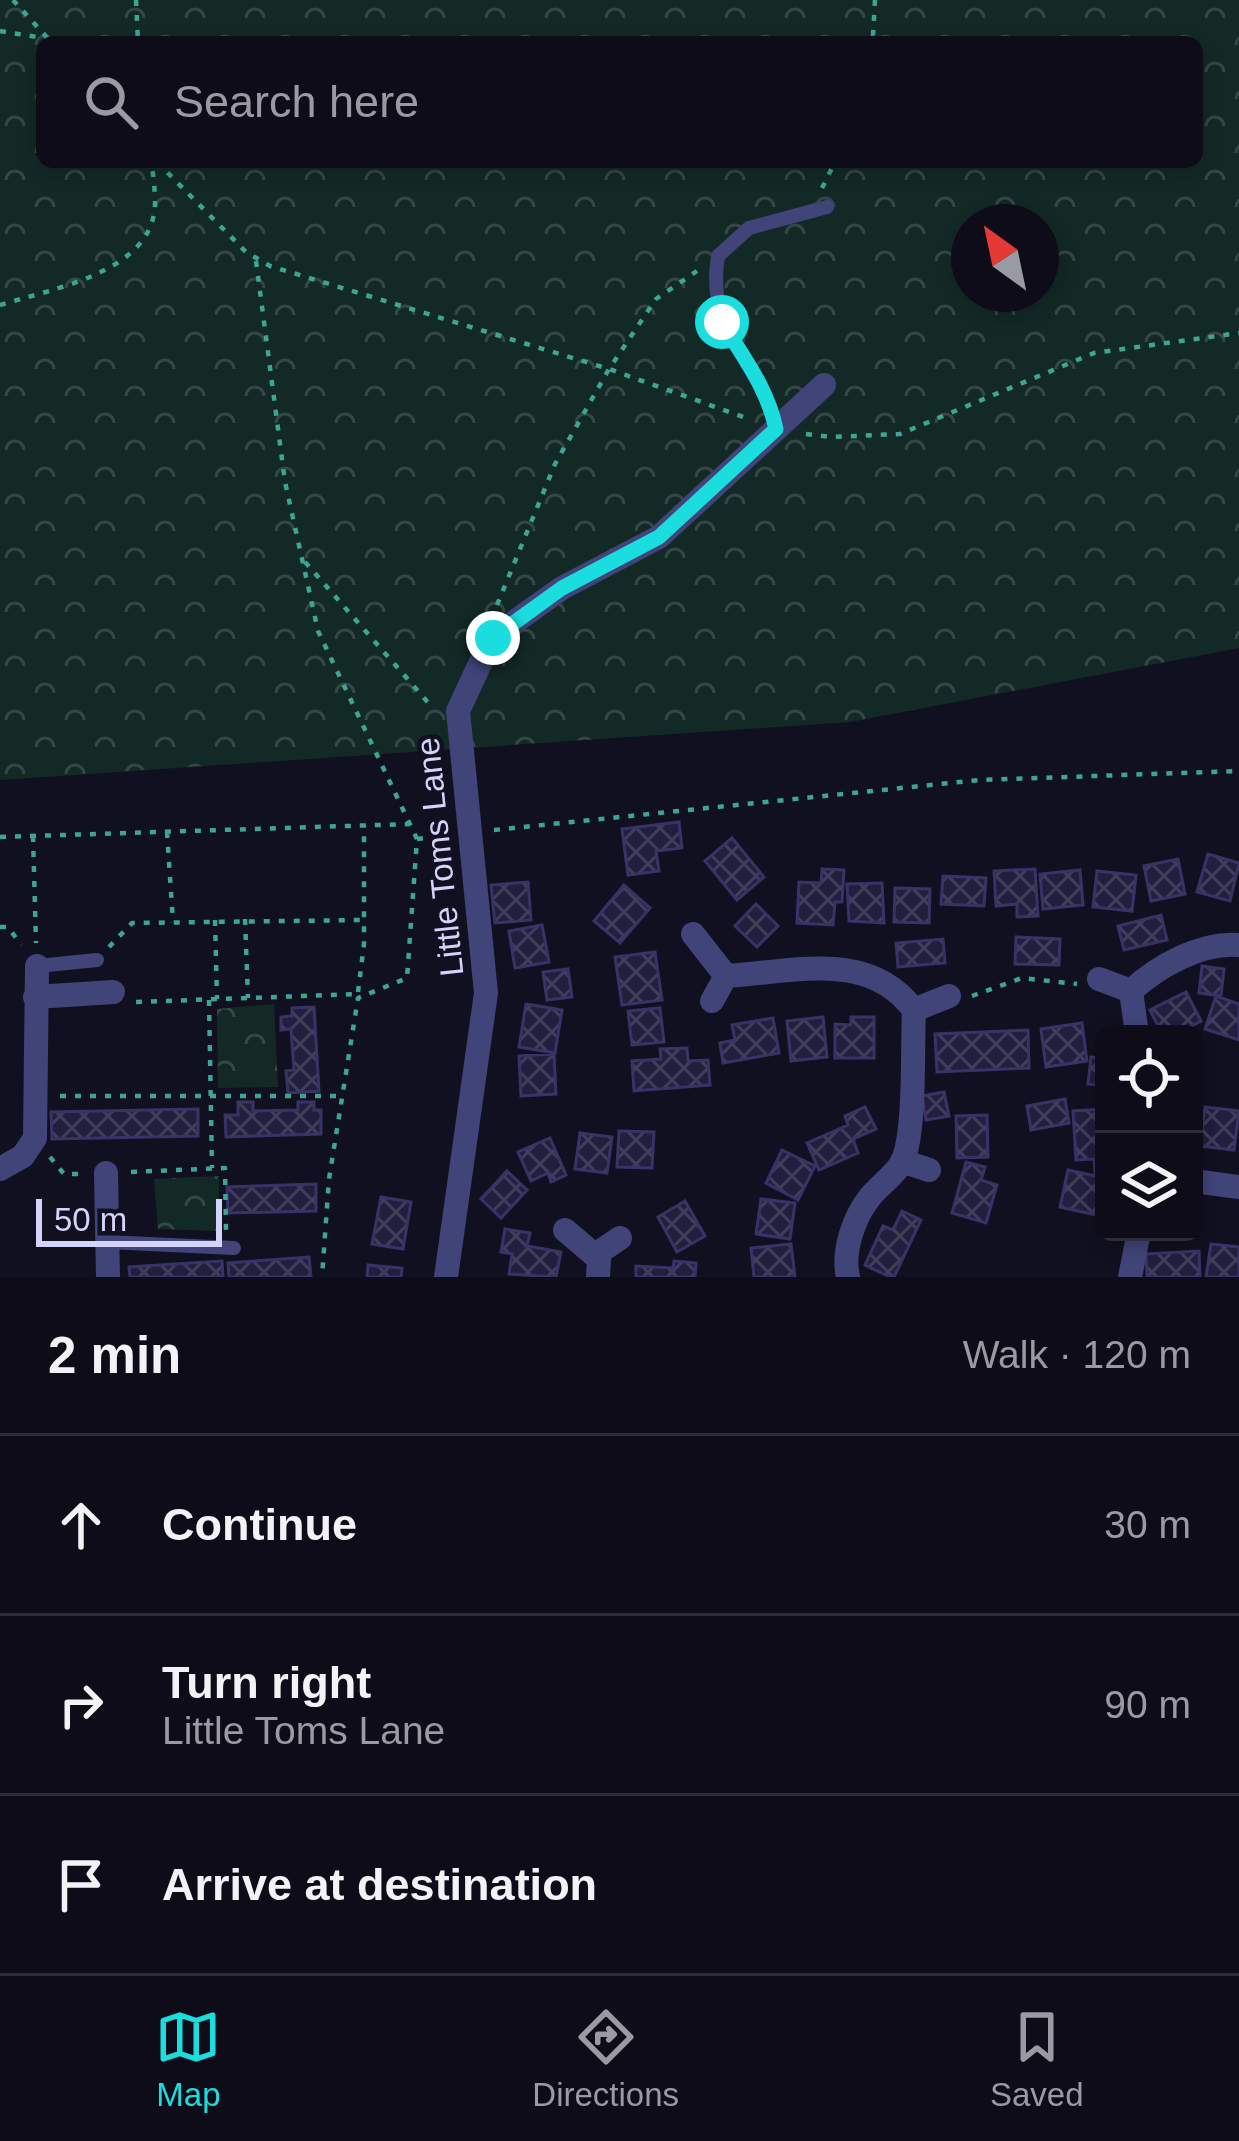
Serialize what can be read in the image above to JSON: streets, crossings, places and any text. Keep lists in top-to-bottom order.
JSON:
{
  "streets": {
    "street": ["Little Toms Lane"]
  },
  "scale_bar": "50 m",
  "north": "top left",
  "page": {
    "search": "Search here",
    "scale": "50 m",
    "heading": ["2 min", "Walk · 120 m"],
    "list": [
      ["Continue", "30 m"],
      ["Turn right", "Little Toms Lane", "90 m"],
      "Arrive at destination"
    ],
    "nav": ["Map", "Directions", "Saved"]
  }
}
